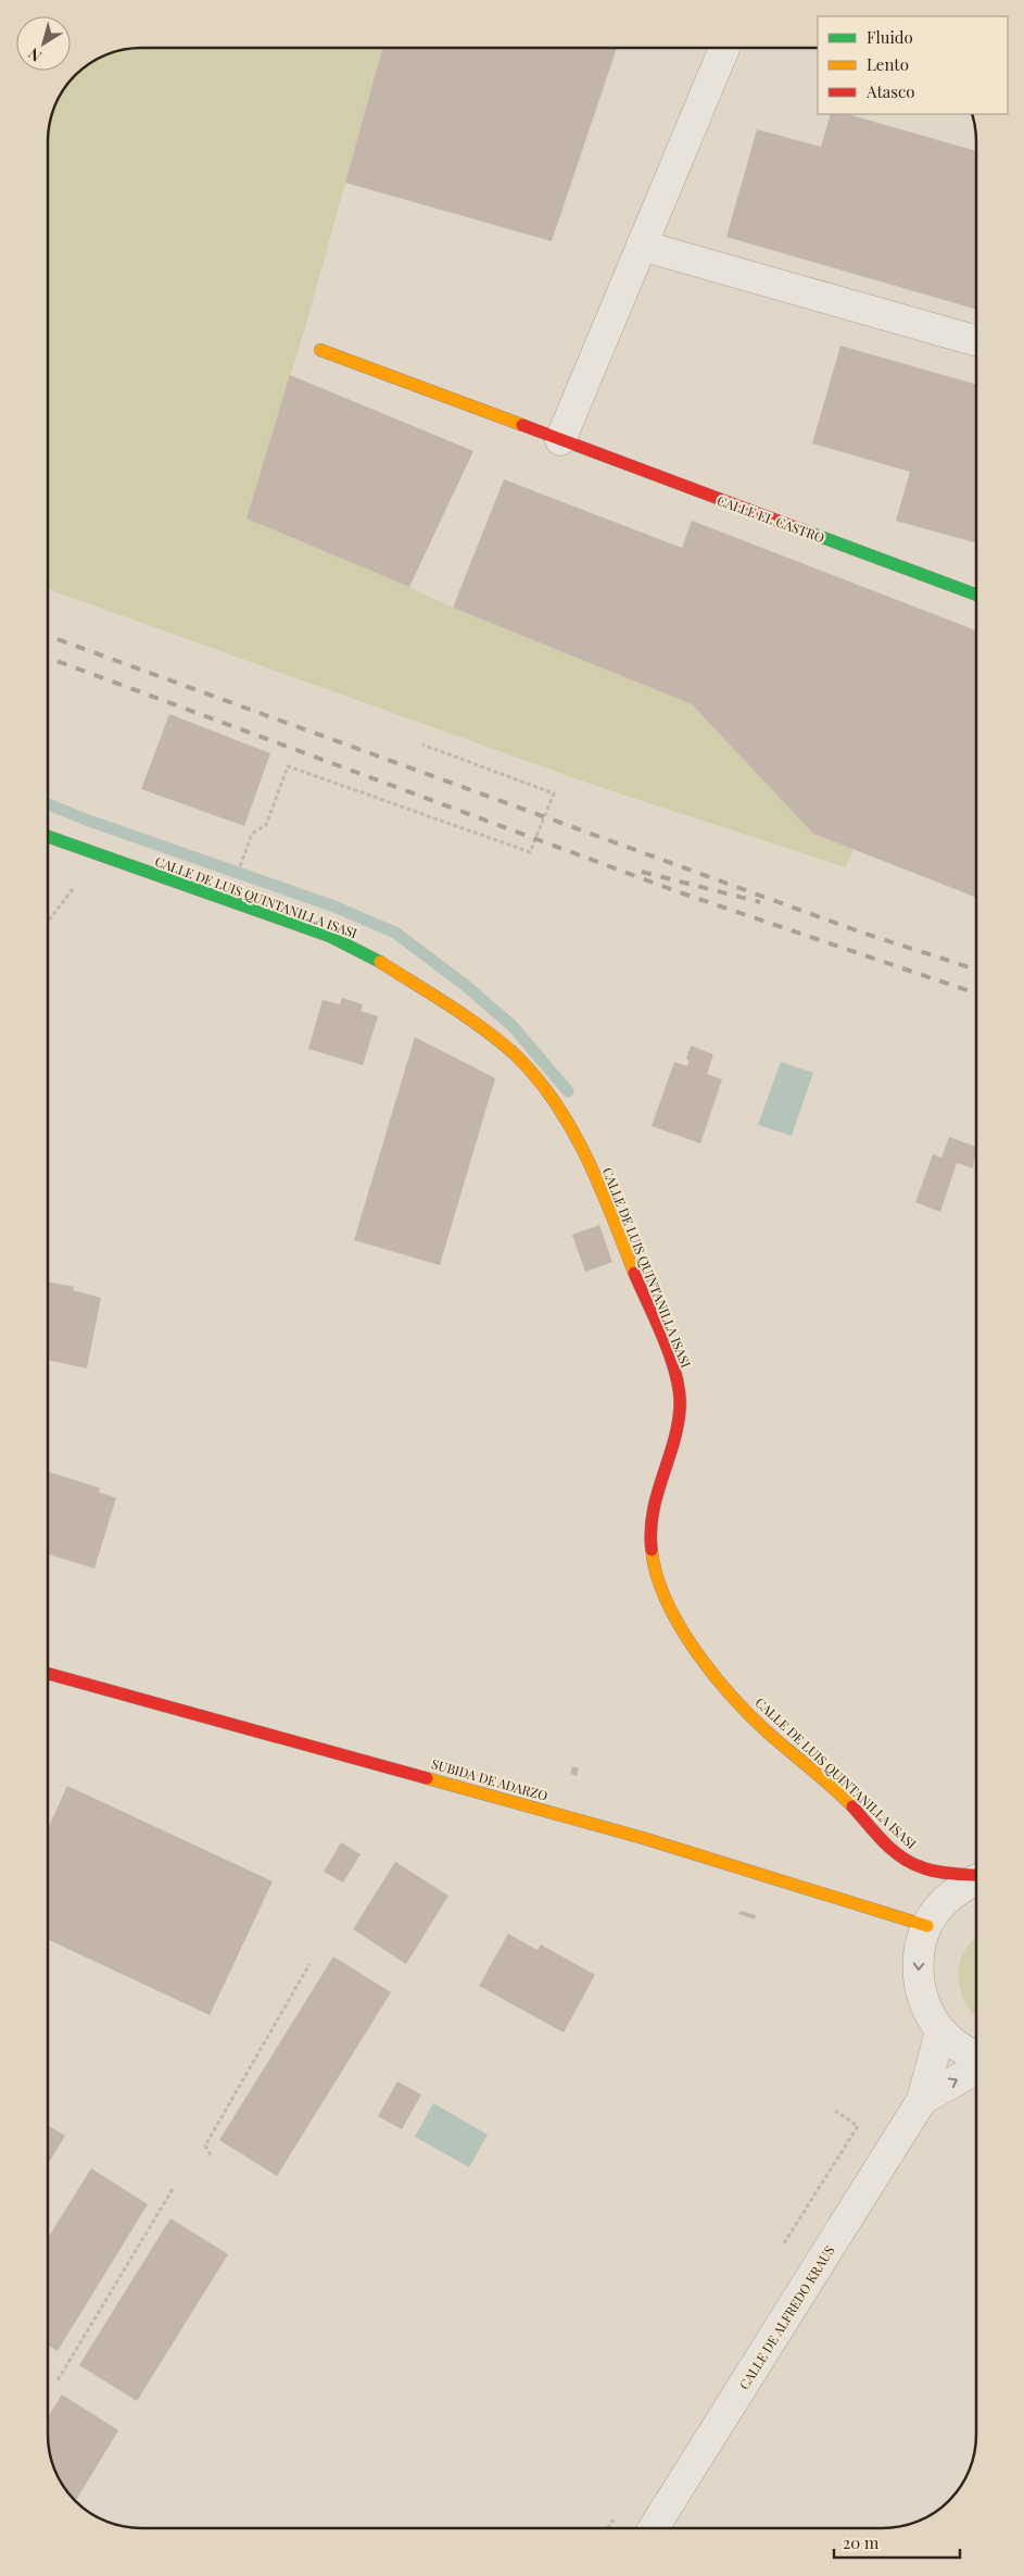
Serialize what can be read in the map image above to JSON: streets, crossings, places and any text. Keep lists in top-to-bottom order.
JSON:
{
  "streets": {
    "street": [
      "CALLE EL CASTRO",
      "CALLE DE LUIS QUINTANILLA ISASI",
      "SUBIDA DE ADARZO",
      "CALLE DE ALFREDO KRAUS"
    ]
  },
  "legend": ["Fluido", "Lento", "Atasco"],
  "scale_bar": "20 m",
  "north": "bottom left"
}
